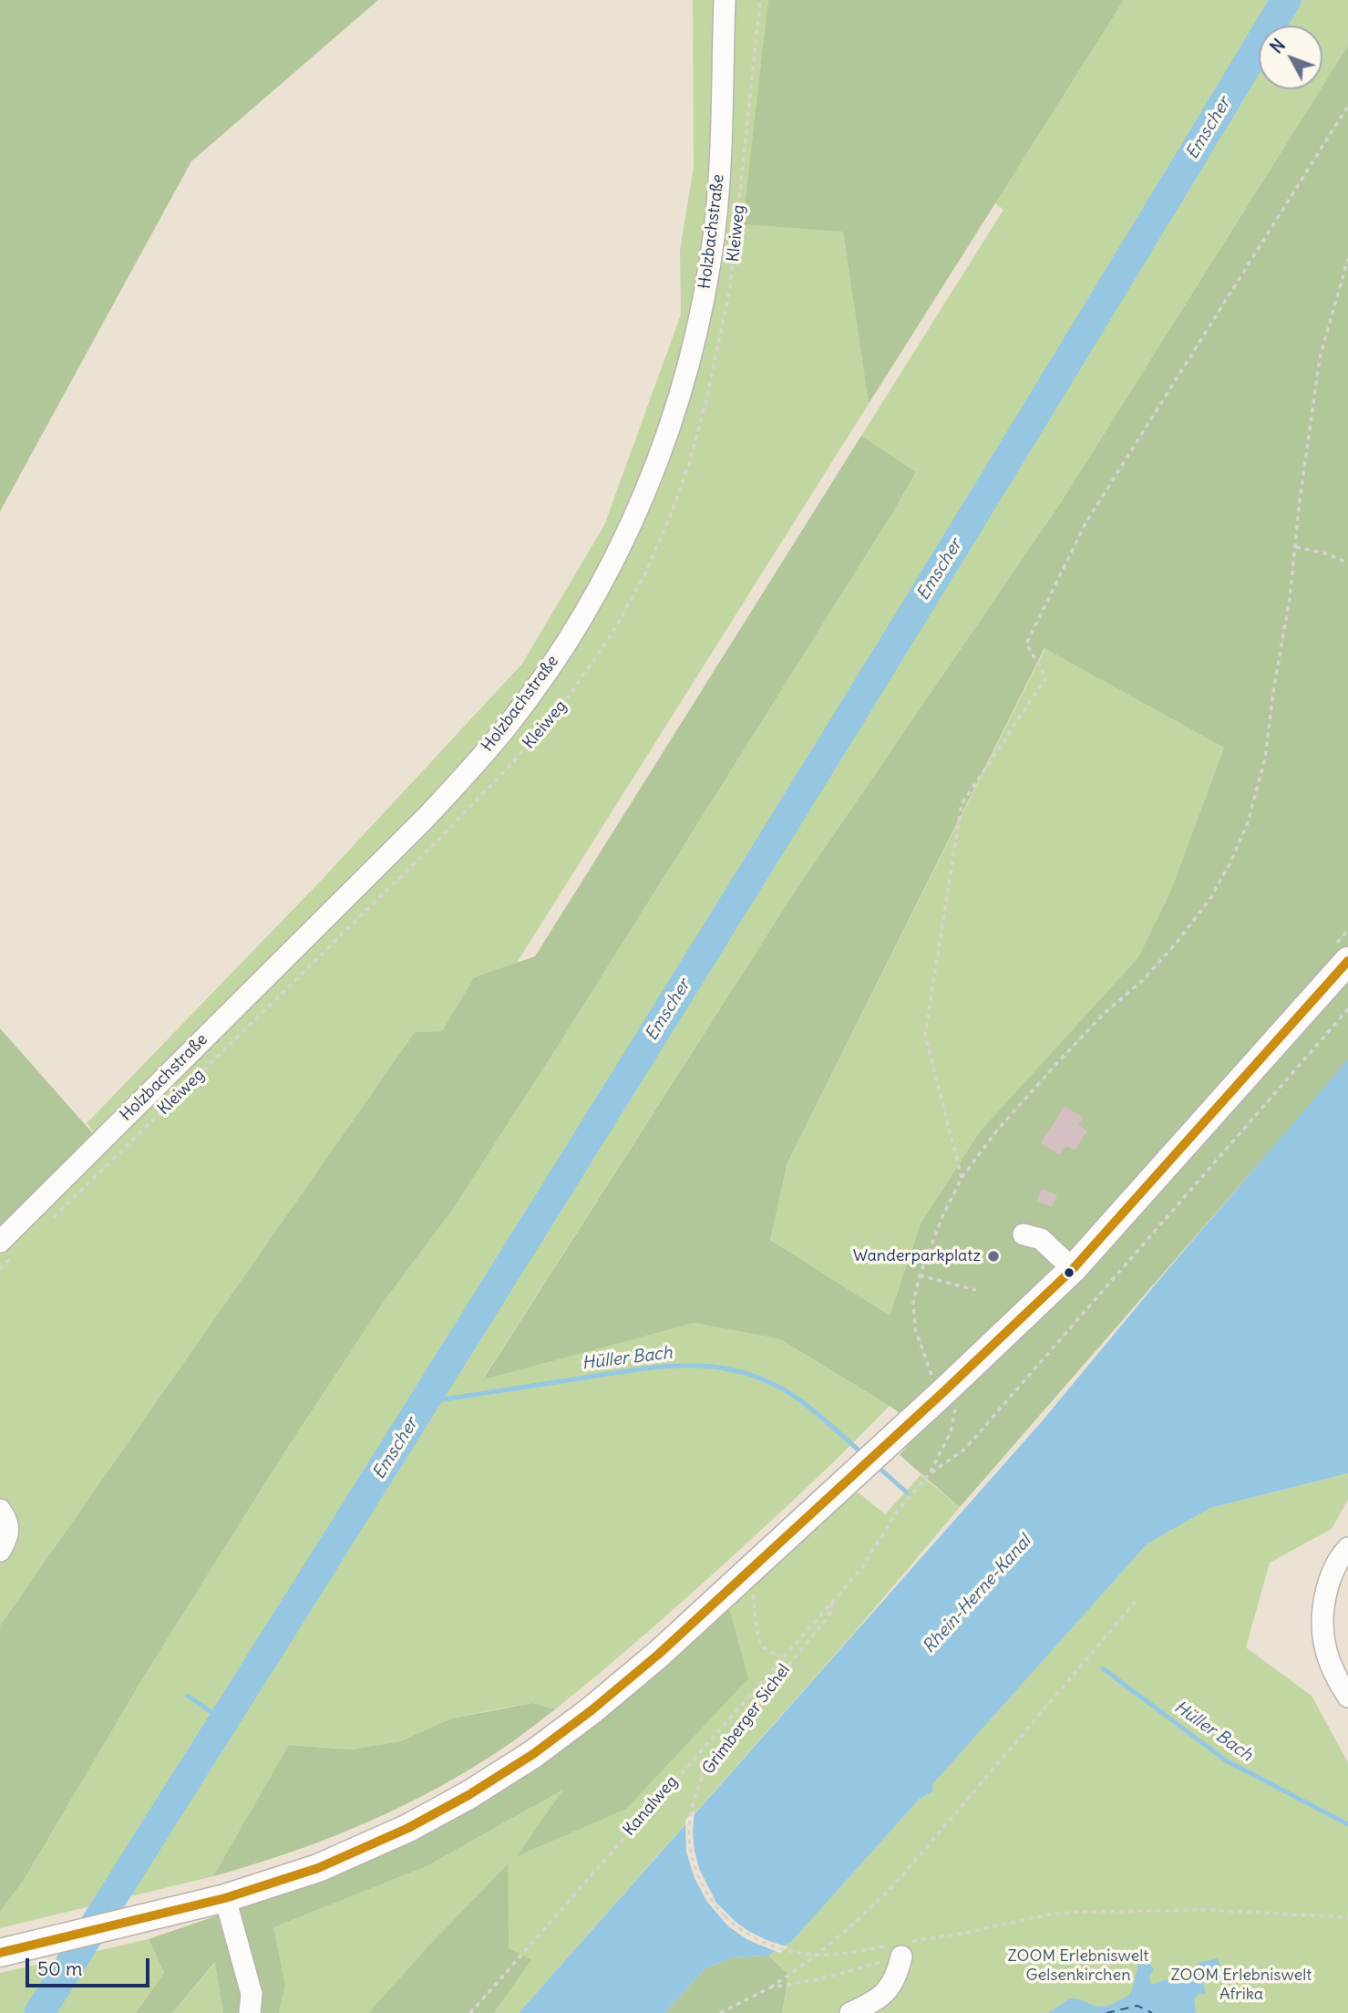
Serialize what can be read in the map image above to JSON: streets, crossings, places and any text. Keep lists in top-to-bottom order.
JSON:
{
  "streets": {
    "street": ["Holzbachstraße"],
    "path": ["Kleiweg", "Grimberger Sichel", "Kanalweg"]
  },
  "crossings": [
    ["Grimberger Sichel", "Kanalweg"]
  ],
  "water": ["Emscher", "Hüller Bach", "Rhein-Herne-Kanal"],
  "parks": ["ZOOM Erlebniswelt Gelsenkirchen", "ZOOM Erlebniswelt Afrika"],
  "places": ["Wanderparkplatz"],
  "scale_bar": "50 m",
  "north": "top left"
}
